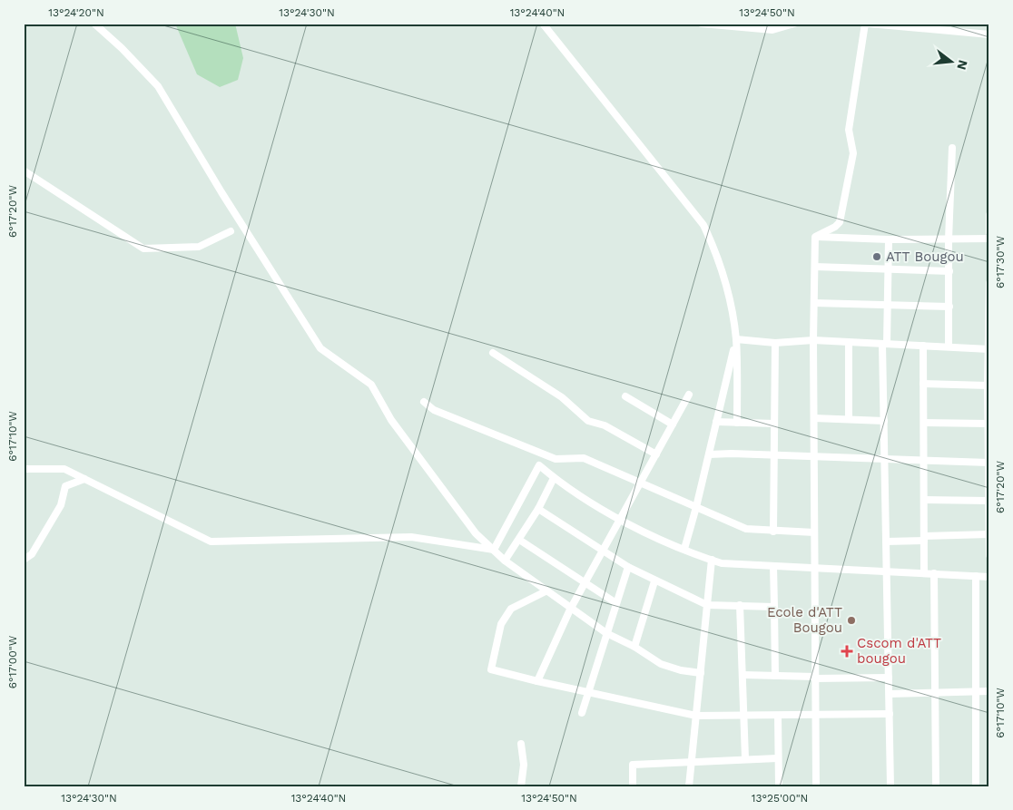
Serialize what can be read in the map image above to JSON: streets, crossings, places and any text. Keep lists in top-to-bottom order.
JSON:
{
  "places": {
    "other": ["ATT Bougou", "Ecole d'ATT Bougou"],
    "health": ["Cscom d'ATT bougou"]
  },
  "north": "right",
  "coordinates": [
    "13°24'20\"N",
    "13°24'30\"N",
    "13°24'40\"N",
    "13°24'50\"N",
    "6°17'20\"W",
    "6°17'30\"W",
    "6°17'10\"W",
    "6°17'00\"W",
    "13°25'00\"N"
  ]
}
